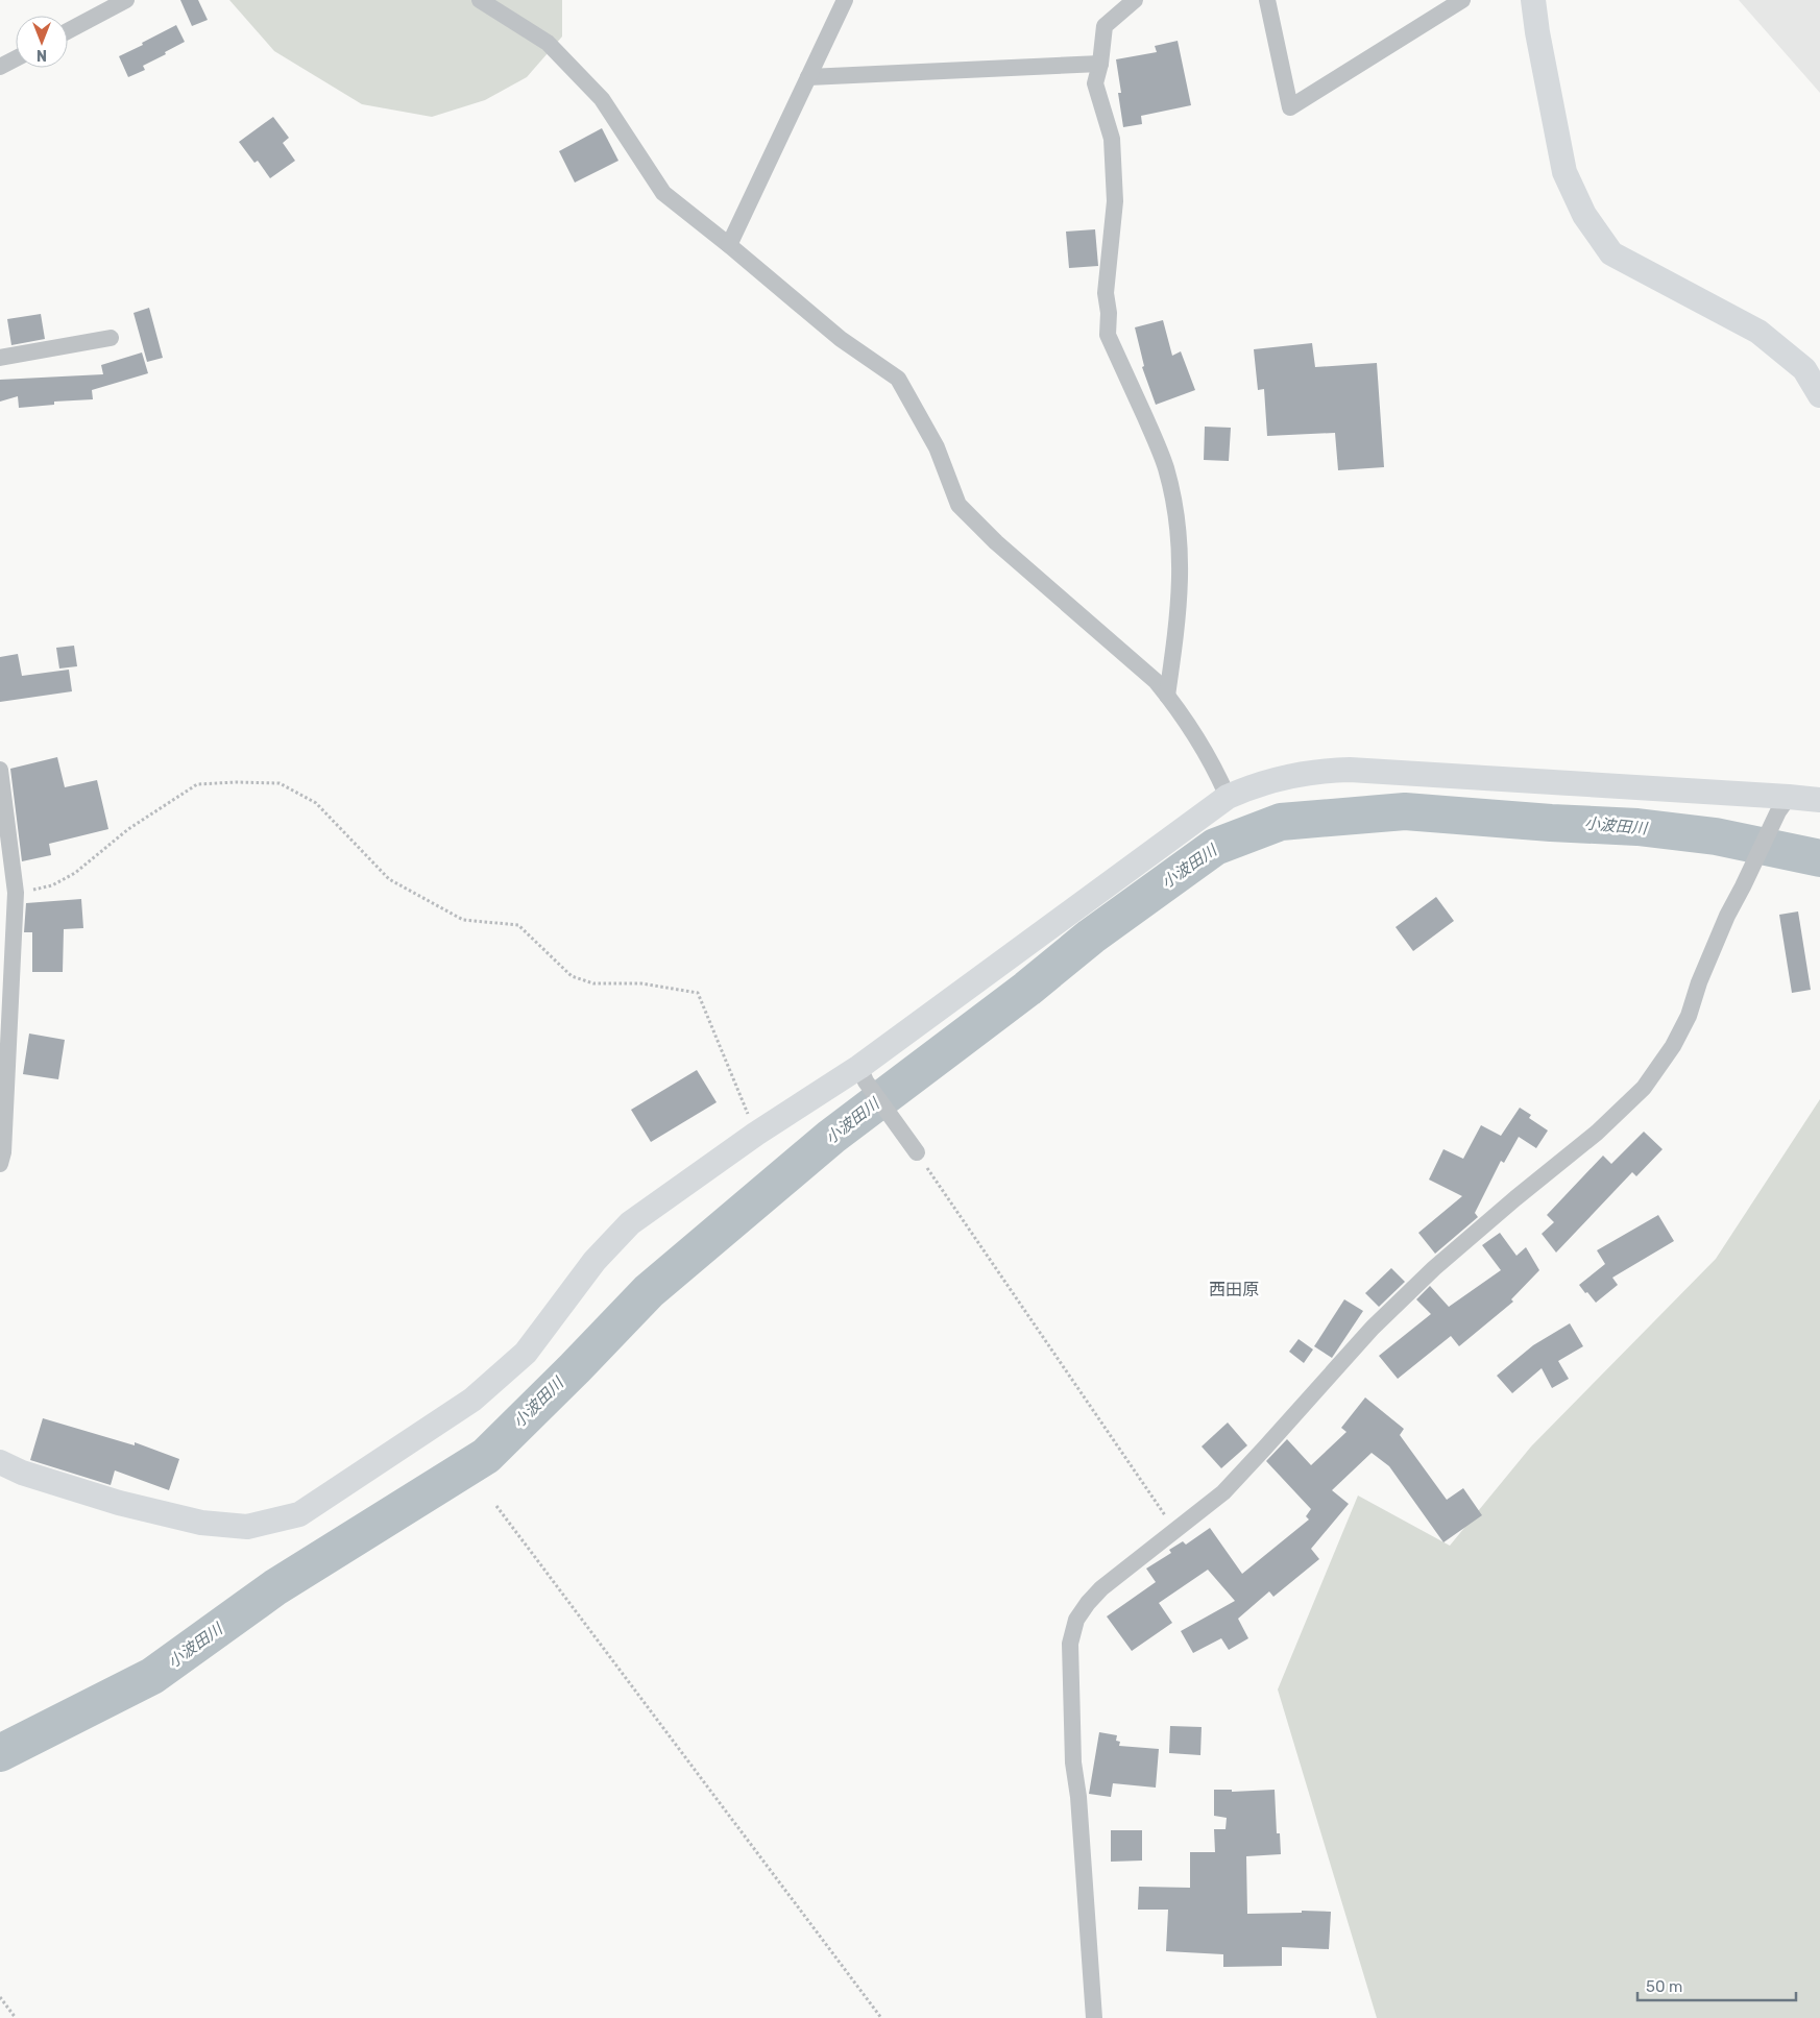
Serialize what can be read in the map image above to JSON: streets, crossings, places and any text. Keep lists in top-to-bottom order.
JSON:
{
  "districts": ["西田原"],
  "water": ["小波田川"],
  "scale_bar": "50 m",
  "north": "bottom"
}
